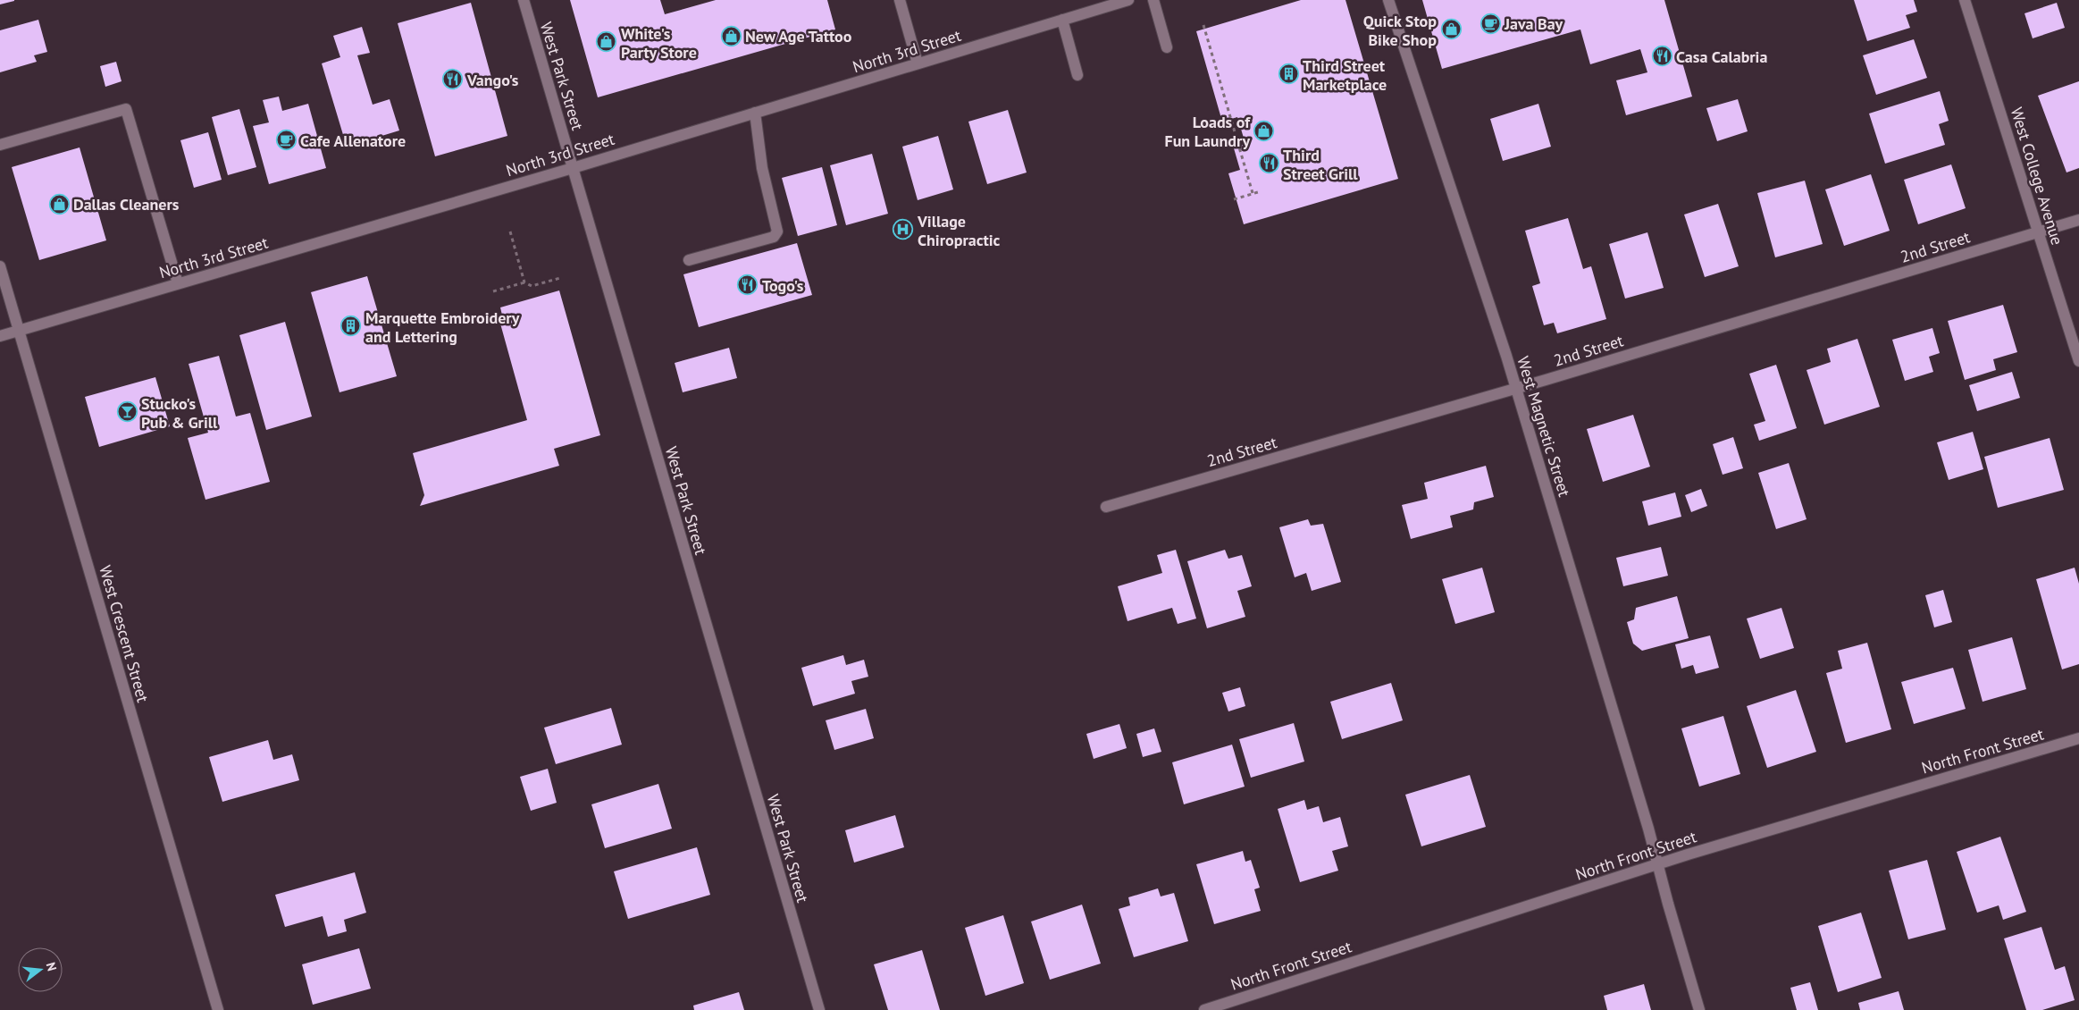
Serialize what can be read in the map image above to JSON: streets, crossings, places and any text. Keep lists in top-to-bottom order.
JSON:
{
  "streets": {
    "street": [
      "North 3rd Street",
      "West Park Street",
      "West College Avenue",
      "2nd Street",
      "West Magnetic Street",
      "West Crescent Street",
      "North Front Street"
    ]
  },
  "crossings": [
    ["North 3rd Street", "West Park Street"],
    ["North 3rd Street", "West Crescent Street"],
    ["West College Avenue", "2nd Street"],
    ["2nd Street", "West Magnetic Street"],
    ["West Magnetic Street", "North Front Street"]
  ],
  "places": {
    "cafe": ["Java Bay", "Cafe Allenatore"],
    "shop": [
      "Quick Stop Bike Shop",
      "New Age Tattoo",
      "White's Party Store",
      "Loads of Fun Laundry",
      "Dallas Cleaners"
    ],
    "restaurant": [
      "Casa Calabria",
      "Vango's",
      "Third Street Grill",
      "Togo's"
    ],
    "building": ["Third Street Marketplace", "Marquette Embroidery and Lettering"],
    "hospital": ["Village Chiropractic"],
    "bar": ["Stucko's Pub & Grill"]
  },
  "north": "right"
}
